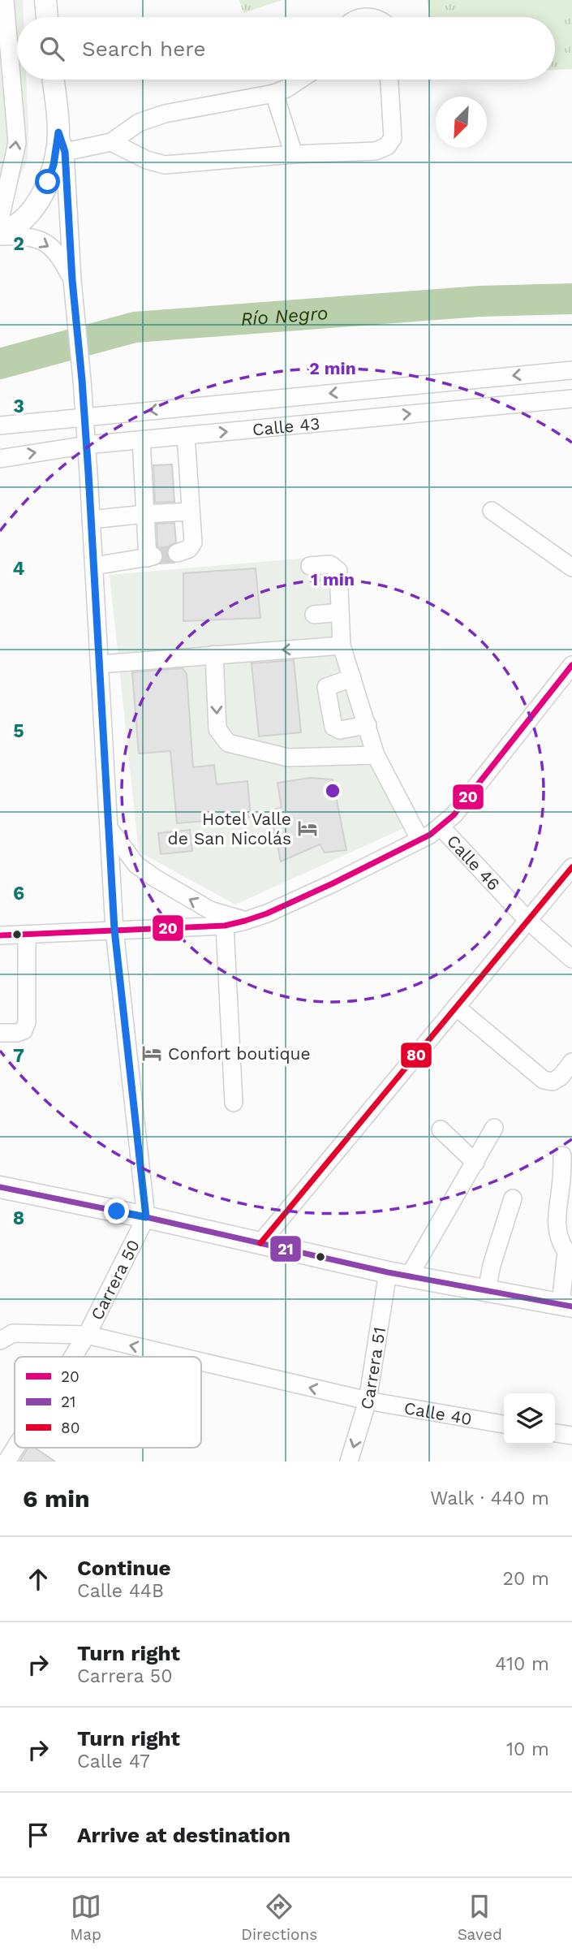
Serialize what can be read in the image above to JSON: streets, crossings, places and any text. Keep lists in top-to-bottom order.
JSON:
{
  "streets": {
    "main road": ["Carrera 50"],
    "street": [
      "Calle 43",
      "Calle 46",
      "Carrera 51",
      "Calle 40"
    ]
  },
  "crossings": [
    ["Calle 43", "Carrera 50"],
    ["Calle 46", "Carrera 50"],
    ["Carrera 50", "Carrera 51"],
    ["Carrera 50", "Calle 40"],
    ["Carrera 51", "Calle 40"]
  ],
  "water": ["Río Negro"],
  "places": {
    "hotel": ["Hotel Valle de San Nicolás", "Confort boutique"]
  },
  "lines": ["transit line 20", "transit line 80", "transit line 21"],
  "legend": ["20", "21", "80"],
  "north": "bottom left",
  "page": {
    "search": "Search here",
    "heading": ["6 min", "Walk · 440 m"],
    "list": [
      ["Continue", "Calle 44B", "20 m"],
      ["Turn right", "Carrera 50", "410 m"],
      ["Turn right", "Calle 47", "10 m"],
      "Arrive at destination"
    ],
    "nav": ["Map", "Directions", "Saved"]
  },
  "grid": {
    "rows": [
      "2",
      "3",
      "4",
      "5",
      "6",
      "7",
      "8"
    ]
  },
  "rings": ["2 min", "1 min"]
}
